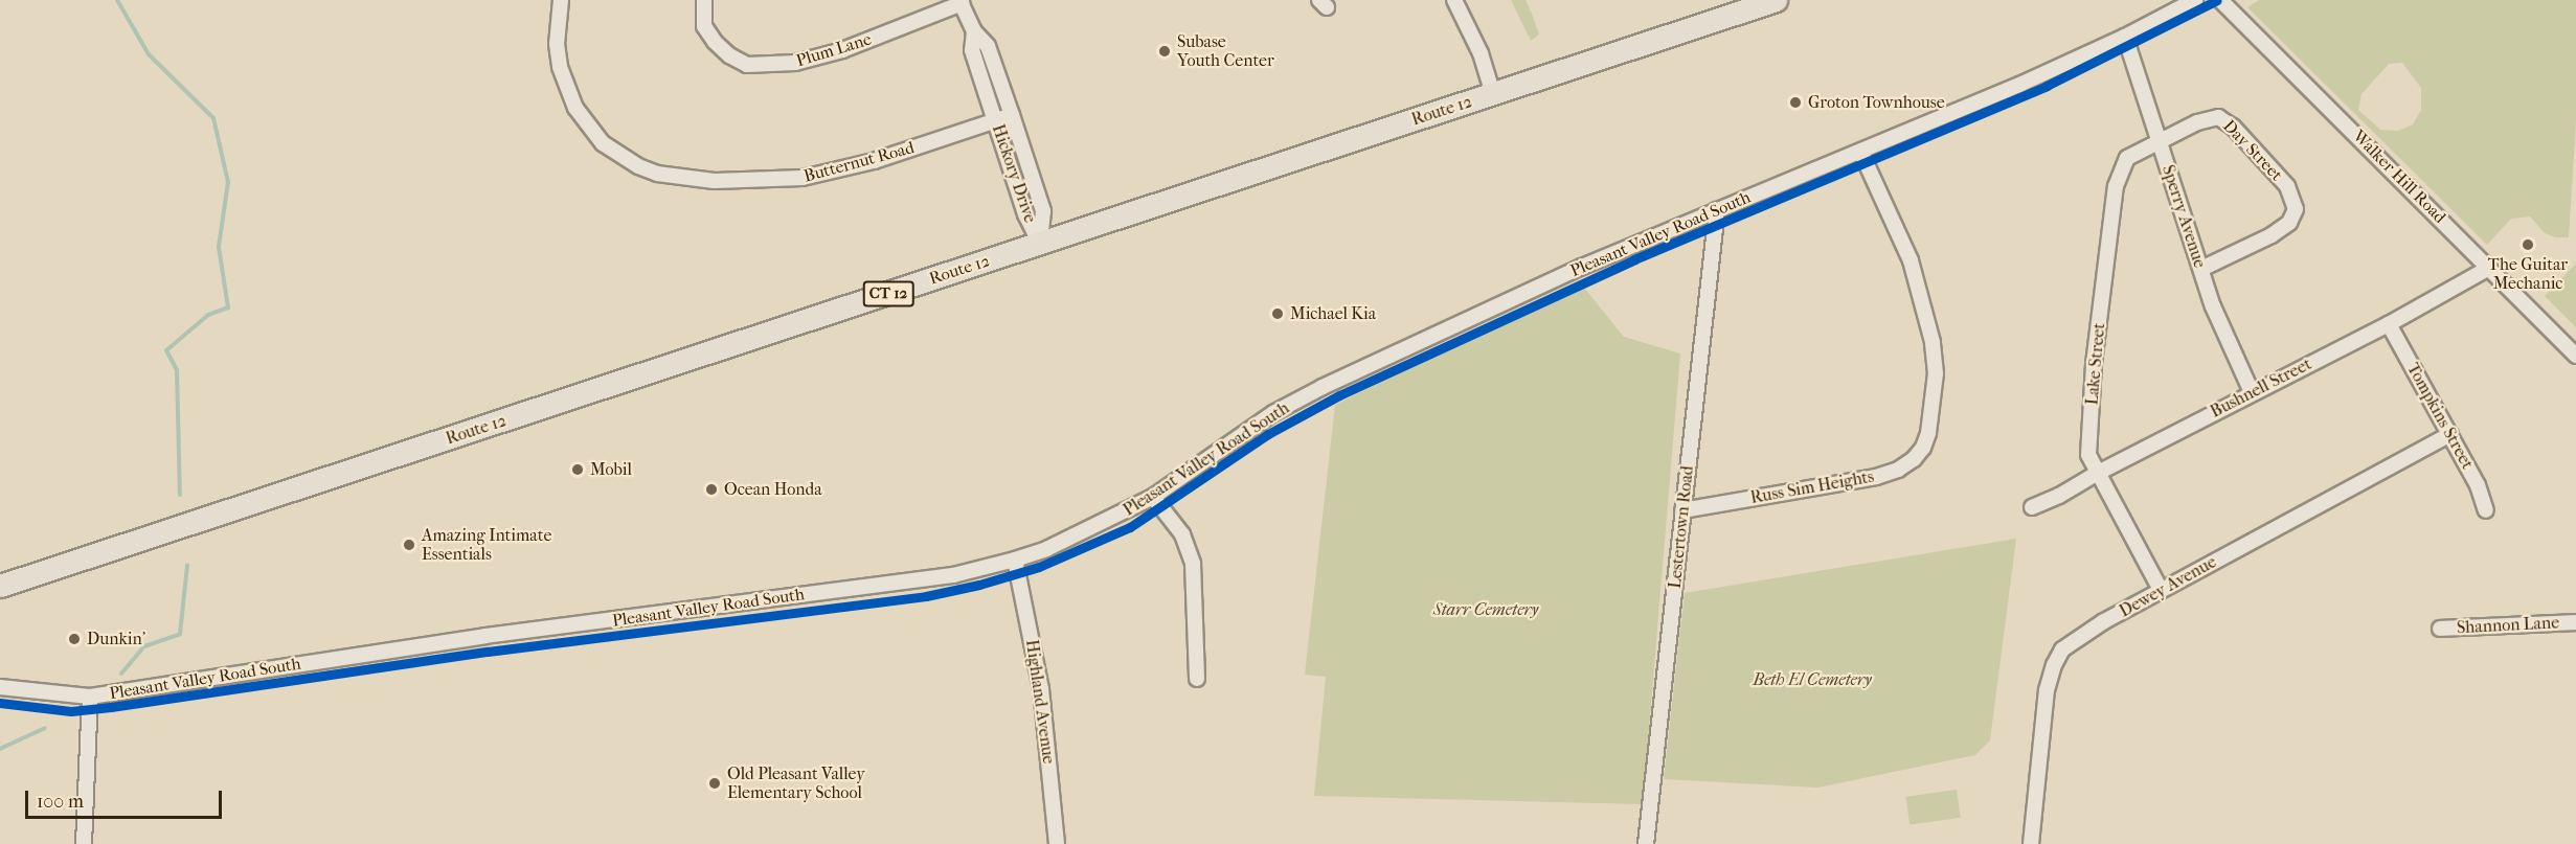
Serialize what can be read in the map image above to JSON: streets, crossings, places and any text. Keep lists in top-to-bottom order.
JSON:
{
  "streets": {
    "highway": ["Route 12", "CT 12"],
    "street": [
      "Plum Lane",
      "Day Street",
      "Butternut Road",
      "Hickory Drive",
      "Walker Hill Road",
      "Sperry Avenue",
      "Pleasant Valley Road South",
      "Lake Street",
      "Bushnell Street",
      "Tompkins Street",
      "Russ Sim Heights",
      "Lestertown Road",
      "Dewey Avenue",
      "Shannon Lane",
      "Highland Avenue"
    ]
  },
  "crossings": [
    ["Plum Lane", "Hickory Drive"],
    ["Route 12", "Hickory Drive"],
    ["Day Street", "Sperry Avenue"],
    ["Day Street", "Lake Street"],
    ["Butternut Road", "Hickory Drive"],
    ["Walker Hill Road", "Bushnell Street"],
    ["Sperry Avenue", "Pleasant Valley Road South"],
    ["Sperry Avenue", "Lake Street"],
    ["Sperry Avenue", "Bushnell Street"],
    ["Pleasant Valley Road South", "Russ Sim Heights"],
    ["Pleasant Valley Road South", "Lestertown Road"],
    ["Pleasant Valley Road South", "Highland Avenue"],
    ["Lake Street", "Bushnell Street"],
    ["Lake Street", "Dewey Avenue"],
    ["Bushnell Street", "Tompkins Street"],
    ["Tompkins Street", "Dewey Avenue"],
    ["Russ Sim Heights", "Lestertown Road"]
  ],
  "parks": ["Starr Cemetery", "Beth El Cemetery"],
  "places": [
    "Subase Youth Center",
    "Groton Townhouse",
    "The Guitar Mechanic",
    "Michael Kia",
    "Mobil",
    "Ocean Honda",
    "Amazing Intimate Essentials",
    "Dunkin'",
    "Old Pleasant Valley Elementary School"
  ],
  "scale_bar": "100 m"
}
